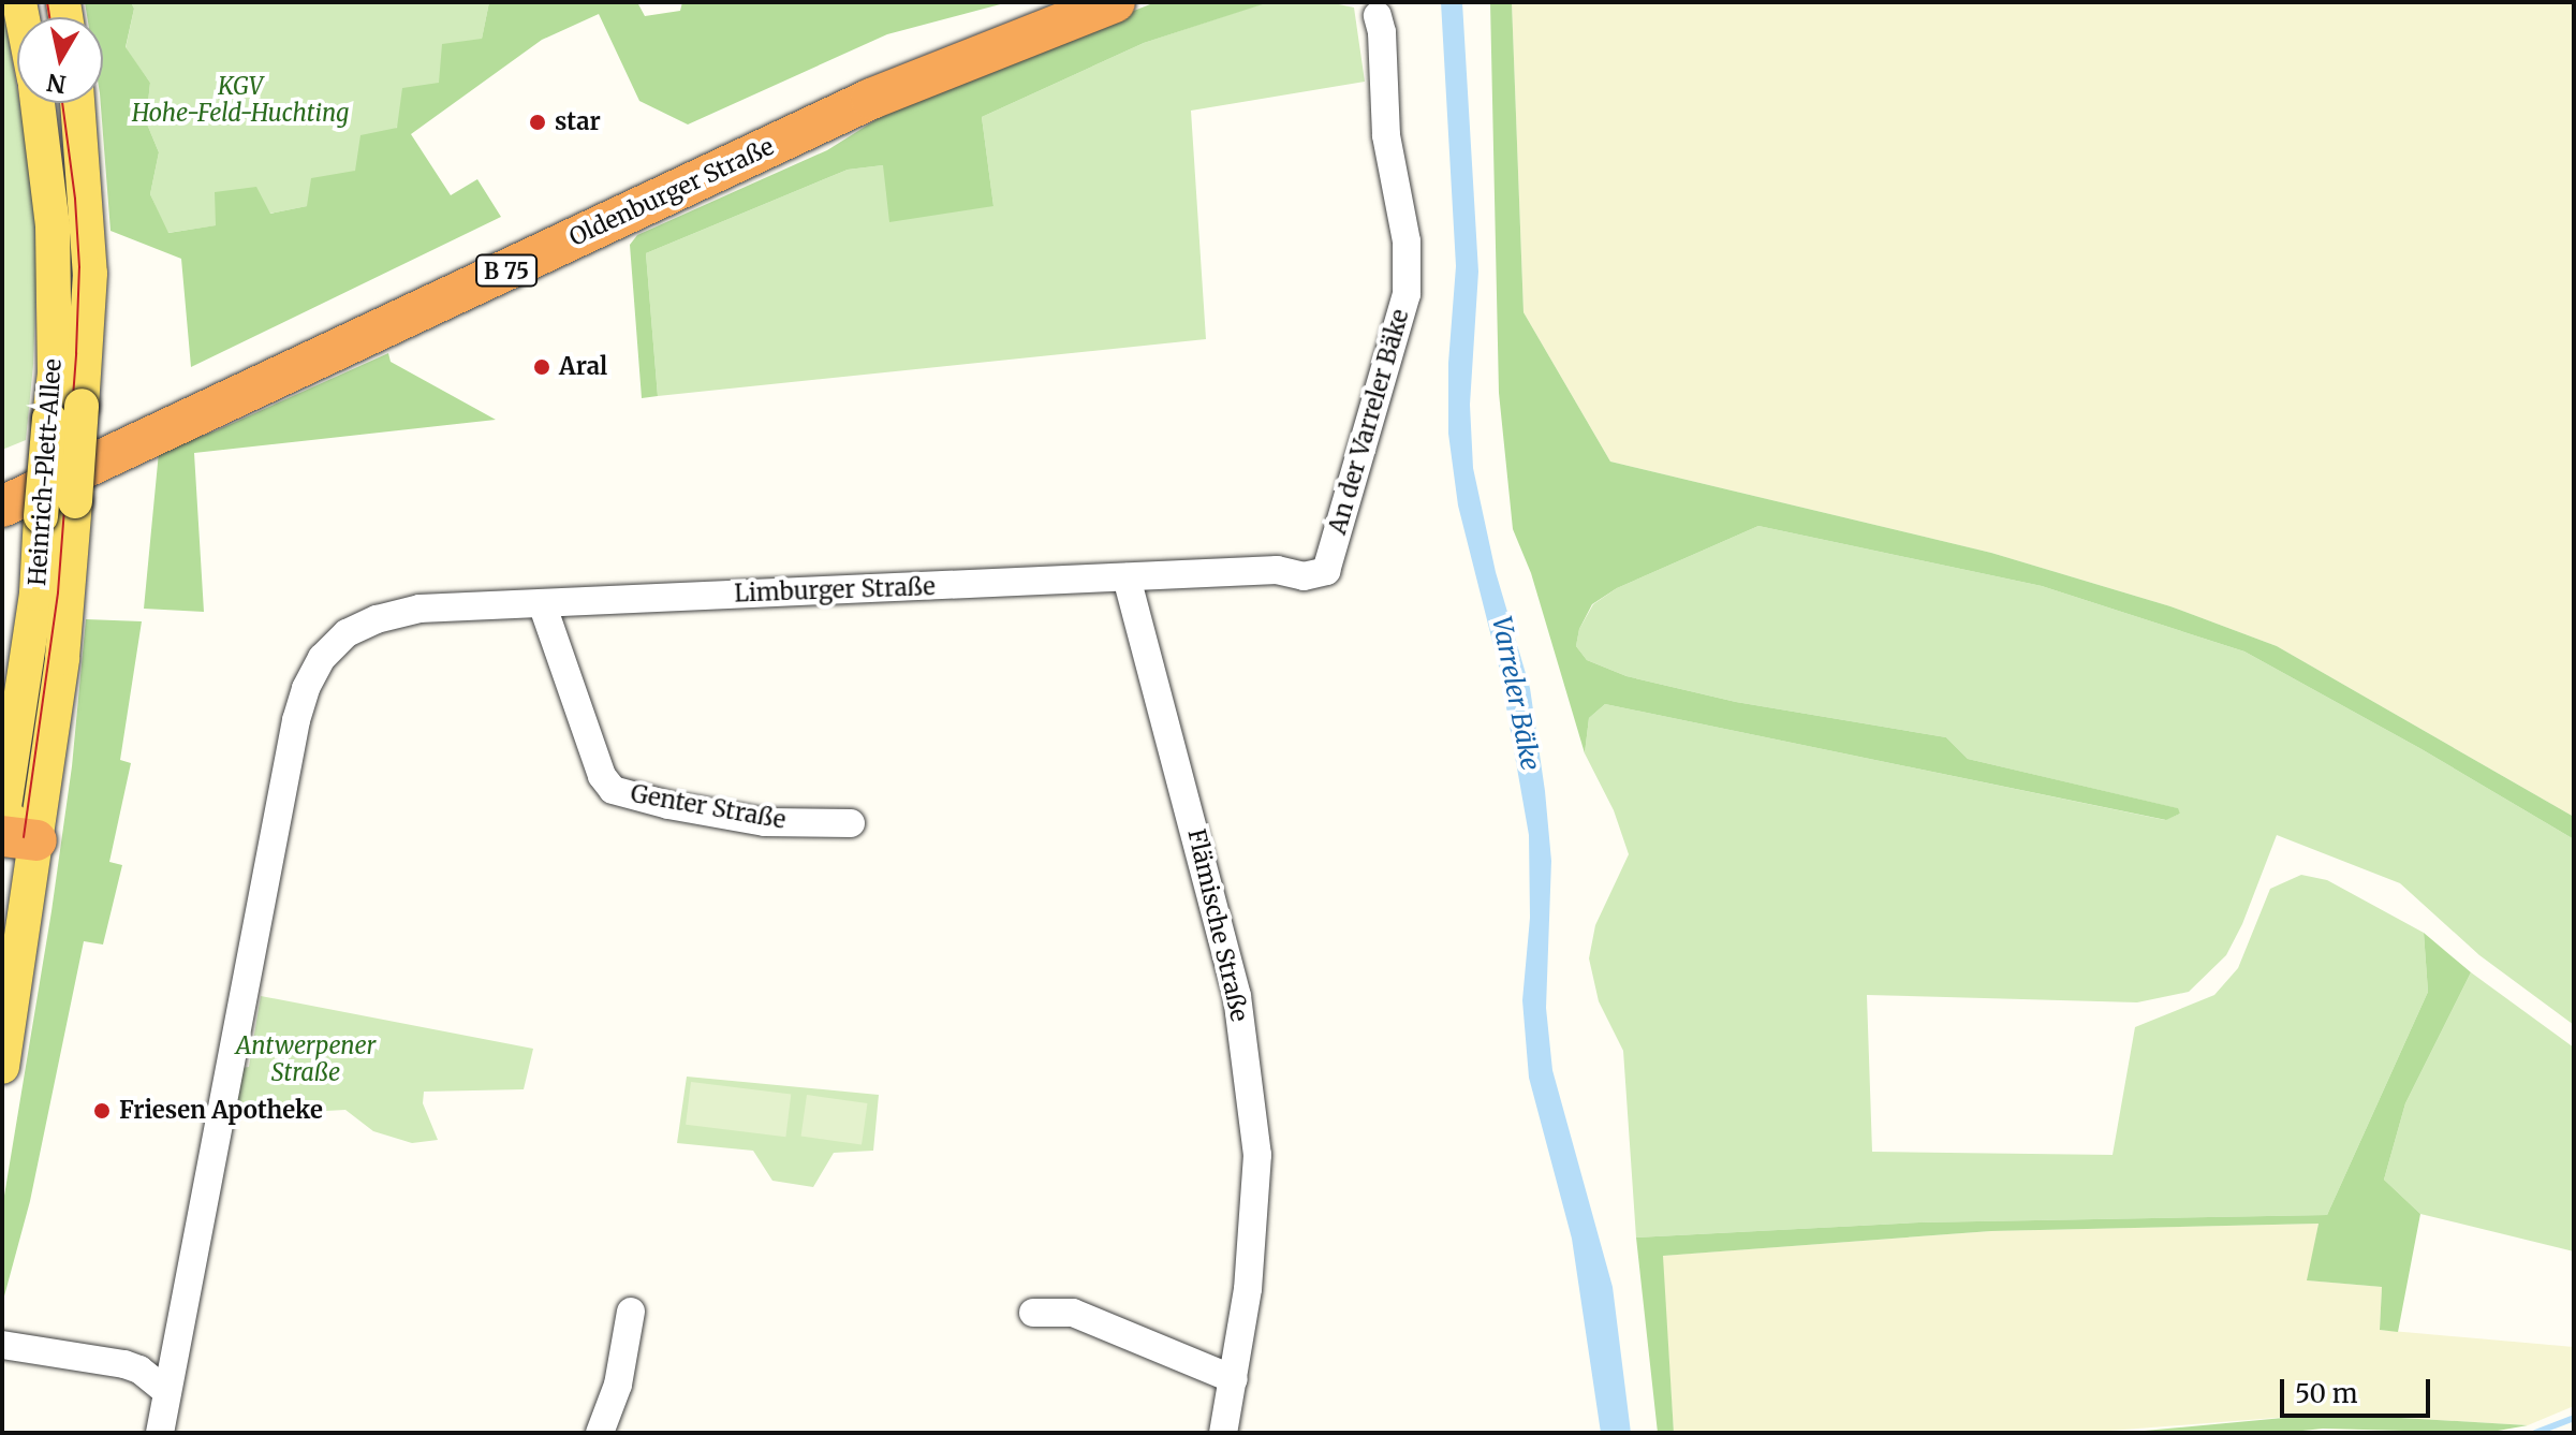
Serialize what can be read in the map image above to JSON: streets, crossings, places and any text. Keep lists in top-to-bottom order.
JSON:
{
  "streets": {
    "highway": ["Oldenburger Straße", "B 75"],
    "main road": ["Heinrich-Plett-Allee"],
    "street": [
      "An der Varreler Bäke",
      "Limburger Straße",
      "Genter Straße",
      "Flämische Straße"
    ]
  },
  "crossings": [
    ["Oldenburger Straße", "Heinrich-Plett-Allee"],
    ["An der Varreler Bäke", "Limburger Straße"],
    ["Limburger Straße", "Genter Straße"],
    ["Limburger Straße", "Flämische Straße"]
  ],
  "water": ["Varreler Bäke"],
  "parks": ["KGV Hohe-Feld-Huchting", "Antwerpener Straße"],
  "places": ["star", "Aral", "Friesen Apotheke"],
  "scale_bar": "50 m",
  "north": "bottom"
}
